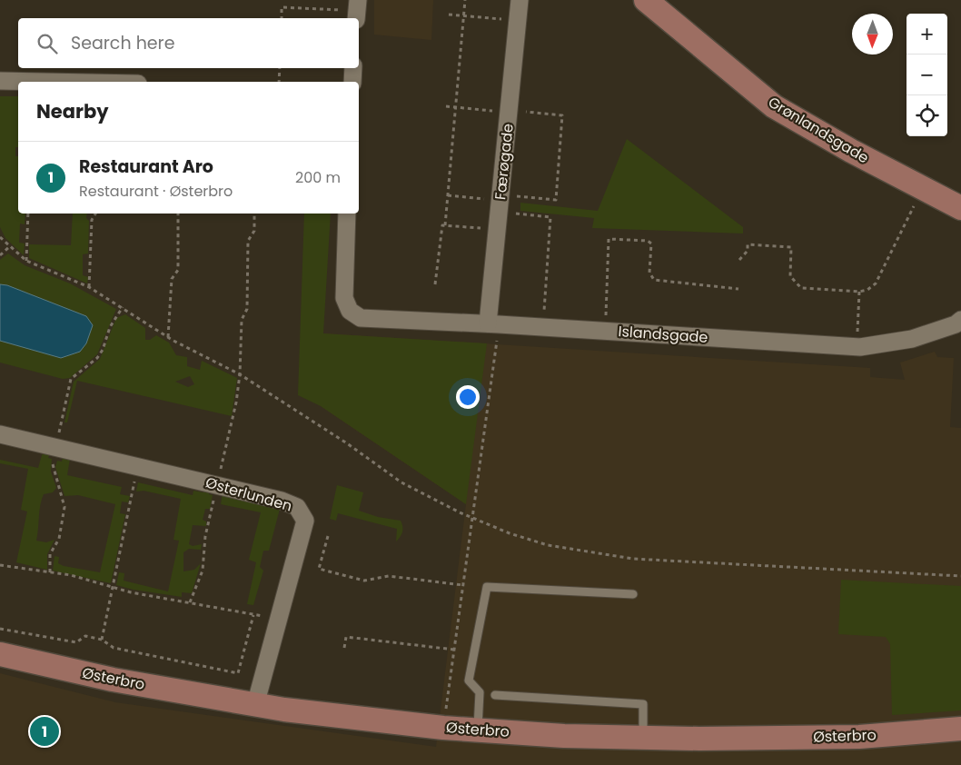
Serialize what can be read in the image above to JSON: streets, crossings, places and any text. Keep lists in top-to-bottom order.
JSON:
{
  "streets": {
    "street": [
      "Grønlandsgade",
      "Færøgade",
      "Islandsgade",
      "Østerlunden",
      "Østerbro"
    ]
  },
  "crossings": [
    ["Færøgade", "Islandsgade"],
    ["Østerlunden", "Østerbro"]
  ],
  "north": "bottom",
  "page": {
    "map_buttons": ["+", "−"],
    "search": "Search here",
    "heading": "Nearby",
    "list": [
      {
        "mark": "1",
        "name": "Restaurant Aro",
        "note": "Restaurant · Østerbro",
        "value": "200 m"
      }
    ],
    "pins": "1"
  }
}
